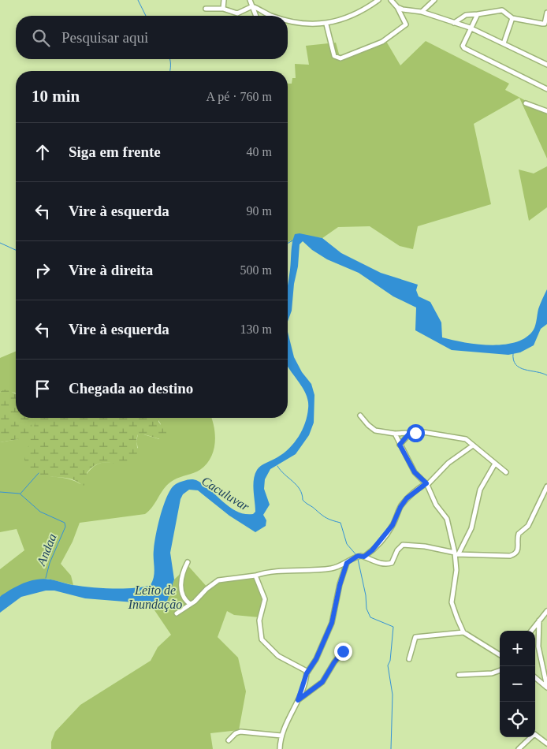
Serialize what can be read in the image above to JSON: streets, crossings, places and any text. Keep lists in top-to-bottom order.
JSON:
{
  "water": ["Caculuvar", "Andaa", "Leito de Inundação"],
  "page": {
    "search": "Pesquisar aqui",
    "heading": ["10 min", "A pé · 760 m"],
    "list": [
      ["Siga em frente", "40 m"],
      ["Vire à esquerda", "90 m"],
      ["Vire à direita", "500 m"],
      ["Vire à esquerda", "130 m"],
      "Chegada ao destino"
    ],
    "map_buttons": ["+", "−"]
  }
}
